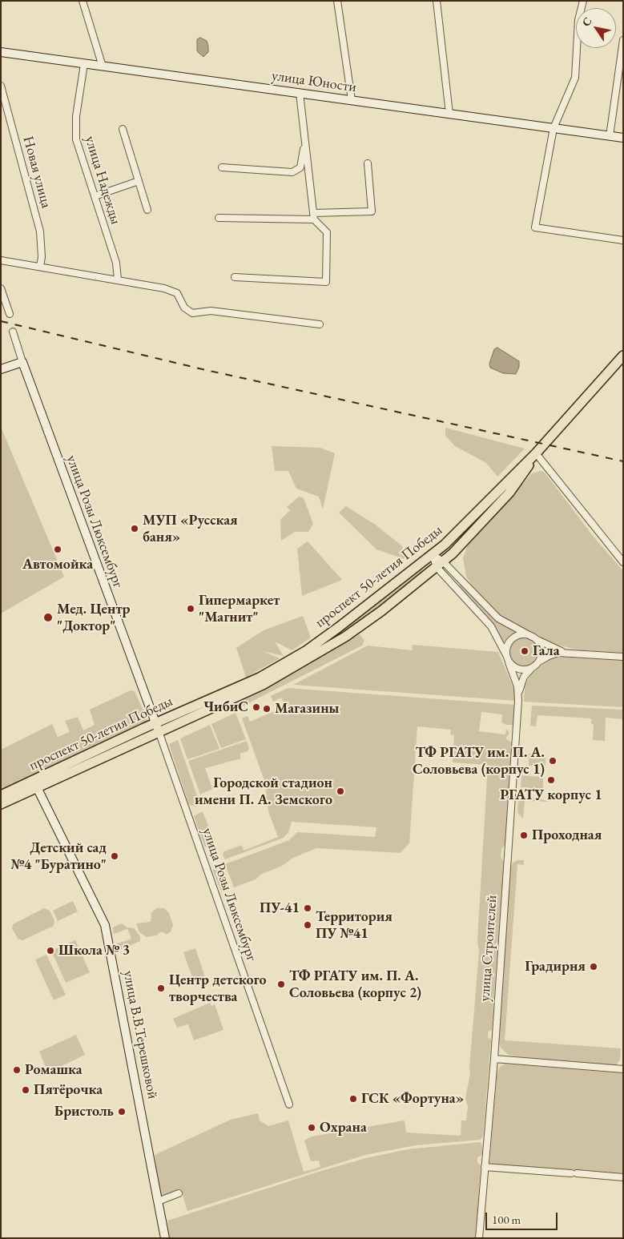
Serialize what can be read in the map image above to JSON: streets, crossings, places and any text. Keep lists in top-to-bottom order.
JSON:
{
  "streets": {
    "main road": ["проспект 50-летия Победы"],
    "street": [
      "улица Юности",
      "Новая улица",
      "улица Надежды",
      "улица Розы Люксембург",
      "улица Строителей",
      "улица В.В.Терешковой"
    ]
  },
  "crossings": [
    ["улица Юности", "улица Надежды"],
    ["улица Розы Люксембург", "проспект 50-летия Победы"],
    ["проспект 50-летия Победы", "улица В.В.Терешковой"]
  ],
  "places": [
    "МУП «Русская баня»",
    "Автомойка",
    "Гипермаркет \"Магнит\"",
    "Мед. Центр \"Доктор\"",
    "Гала",
    "ЧибиС",
    "Магазины",
    "ТФ РГАТУ им. П. А. Соловьева (корпус 1)",
    "РГАТУ корпус 1",
    "Городской стадион имени П. А. Земского",
    "Проходная",
    "Детский сад №4 \"Буратино\"",
    "ПУ-41",
    "Территория ПУ №41",
    "Школа № 3",
    "Градирня",
    "ТФ РГАТУ им. П. А. Соловьева (корпус 2)",
    "Центр детского творчества",
    "Ромашка",
    "Пятёрочка",
    "ГСК «Фортуна»",
    "Бристоль",
    "Охрана"
  ],
  "scale_bar": "100 m",
  "north": "top left"
}
